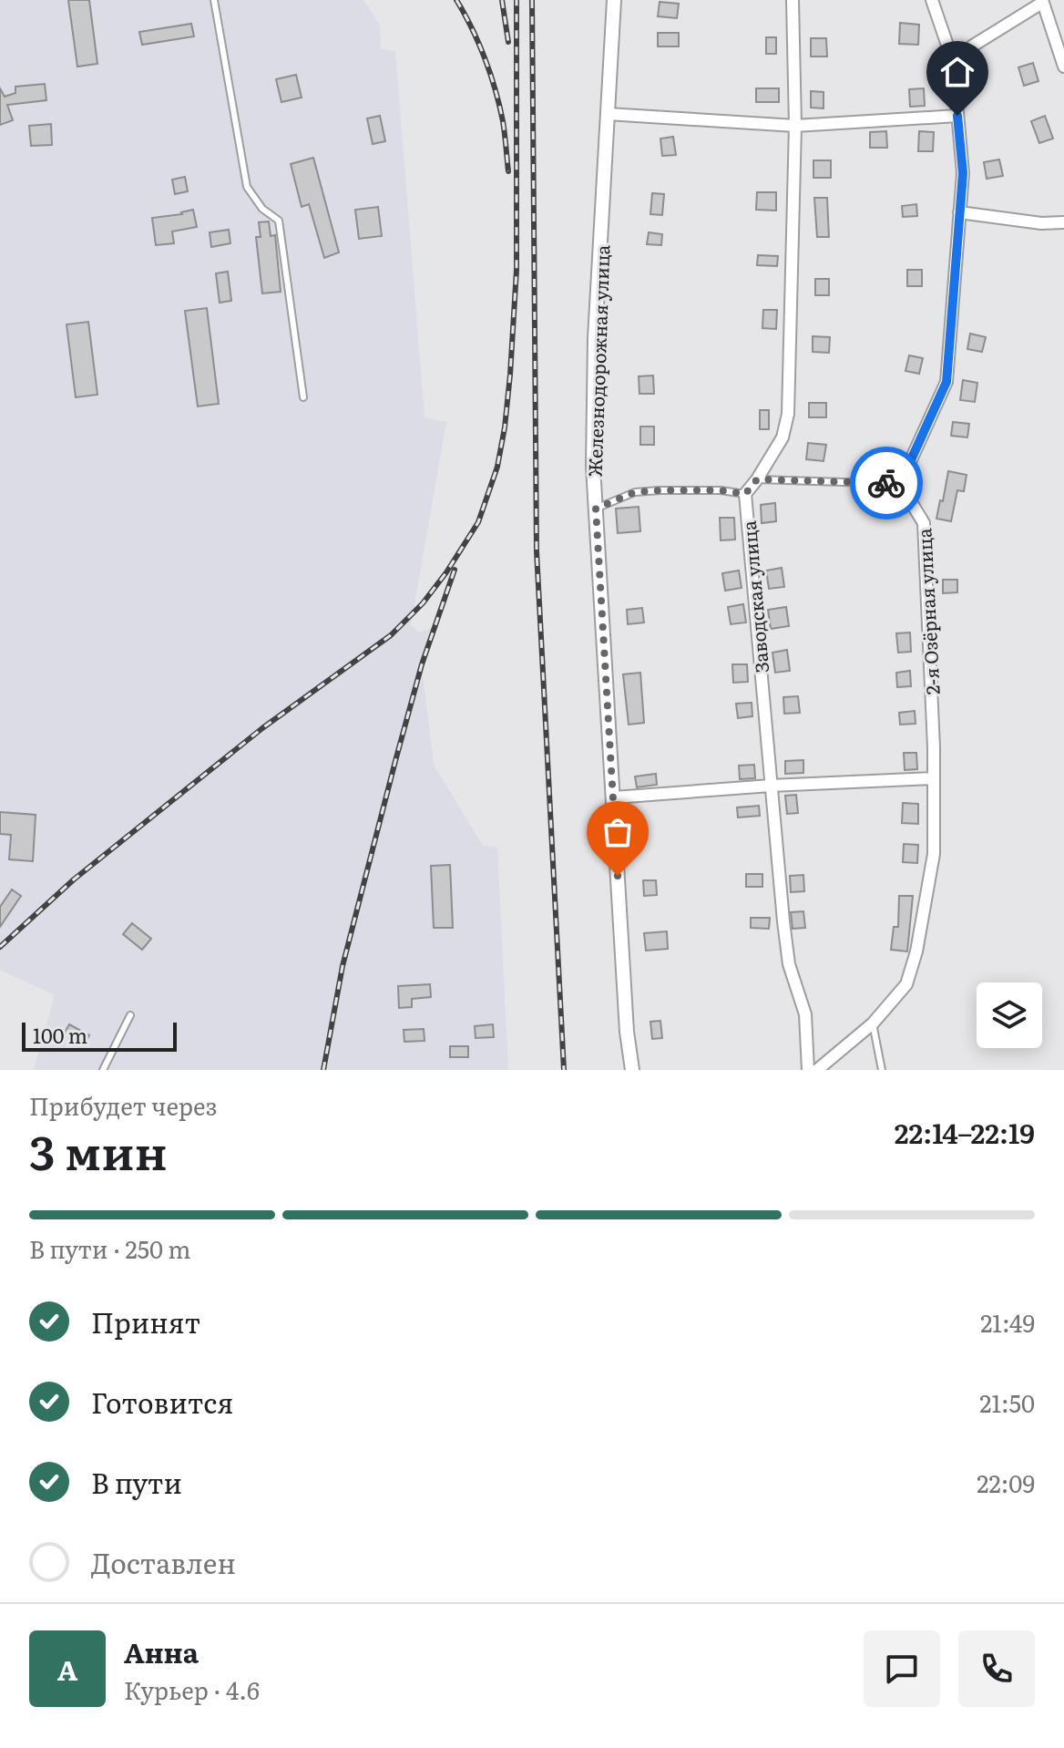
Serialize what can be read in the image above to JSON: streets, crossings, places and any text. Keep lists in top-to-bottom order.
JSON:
{
  "streets": {
    "street": ["Железнодорожная улица", "Заводская улица", "2-я Озёрная улица"]
  },
  "scale_bar": "100 m",
  "page": {
    "scale": "100 m",
    "heading": ["3 мин", "Прибудет через", "22:14–22:19"],
    "panel": ["Анна", "Курьер · 4.6"],
    "bar": "В пути · 250 m",
    "list": [
      ["Принят", "21:49"],
      ["Готовится", "21:50"],
      ["В пути", "22:09"],
      "Доставлен"
    ],
    "round": "А"
  }
}
